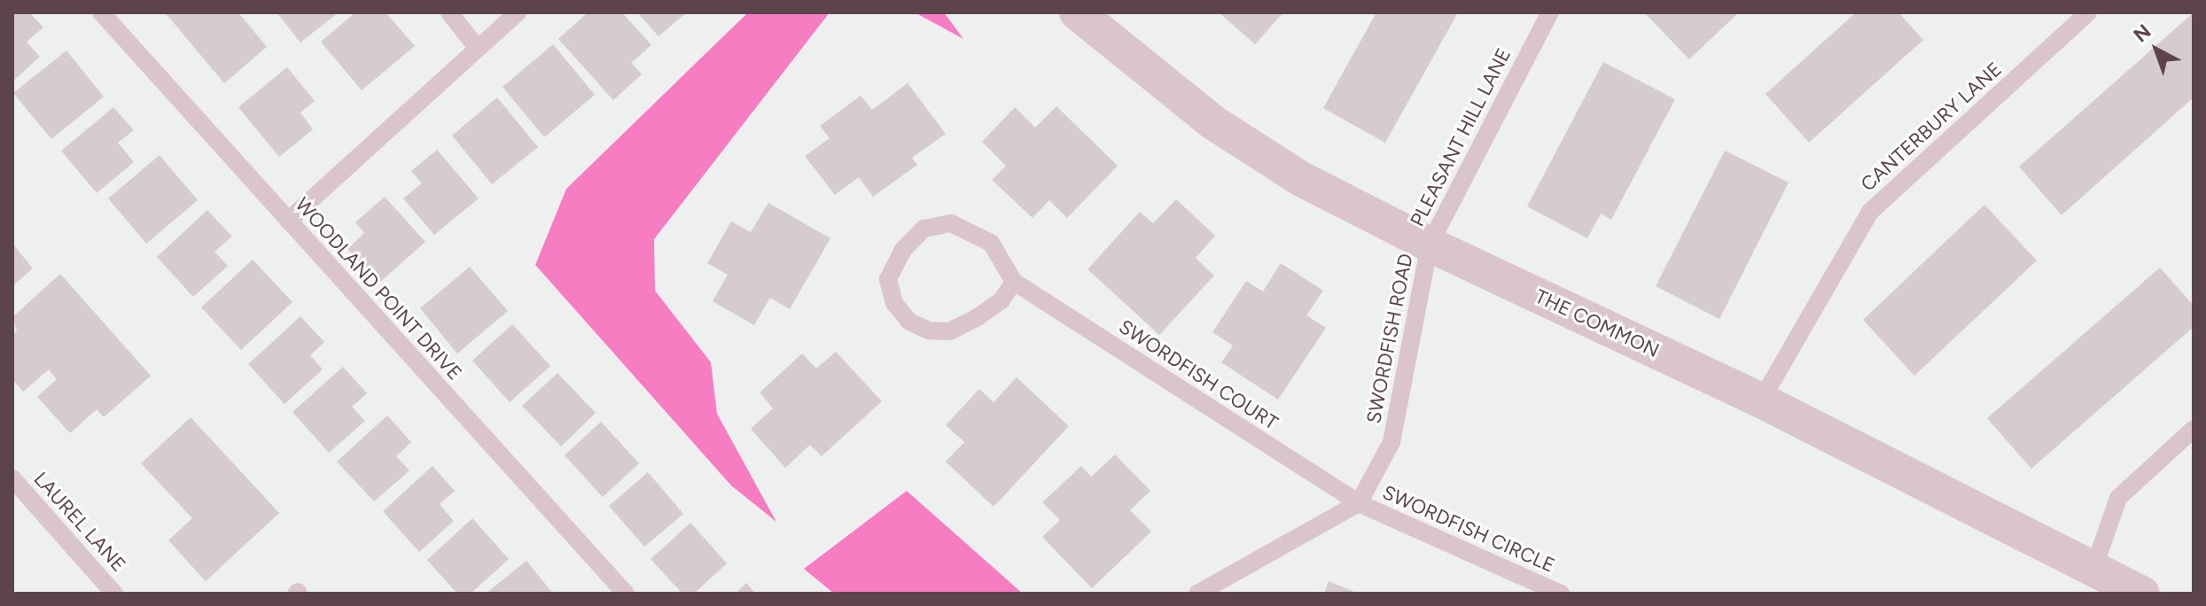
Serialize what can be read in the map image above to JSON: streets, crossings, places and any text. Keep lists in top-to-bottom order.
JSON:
{
  "streets": {
    "street": ["THE COMMON"],
    "lane": [
      "CANTERBURY LANE",
      "PLEASANT HILL LANE",
      "WOODLAND POINT DRIVE",
      "SWORDFISH ROAD",
      "SWORDFISH COURT",
      "LAUREL LANE",
      "SWORDFISH CIRCLE"
    ]
  },
  "crossings": [
    ["CANTERBURY LANE", "THE COMMON"],
    ["PLEASANT HILL LANE", "THE COMMON"],
    ["PLEASANT HILL LANE", "SWORDFISH ROAD"],
    ["THE COMMON", "SWORDFISH ROAD"],
    ["SWORDFISH ROAD", "SWORDFISH COURT"],
    ["SWORDFISH ROAD", "SWORDFISH CIRCLE"],
    ["SWORDFISH COURT", "SWORDFISH CIRCLE"]
  ],
  "north": "top left"
}
